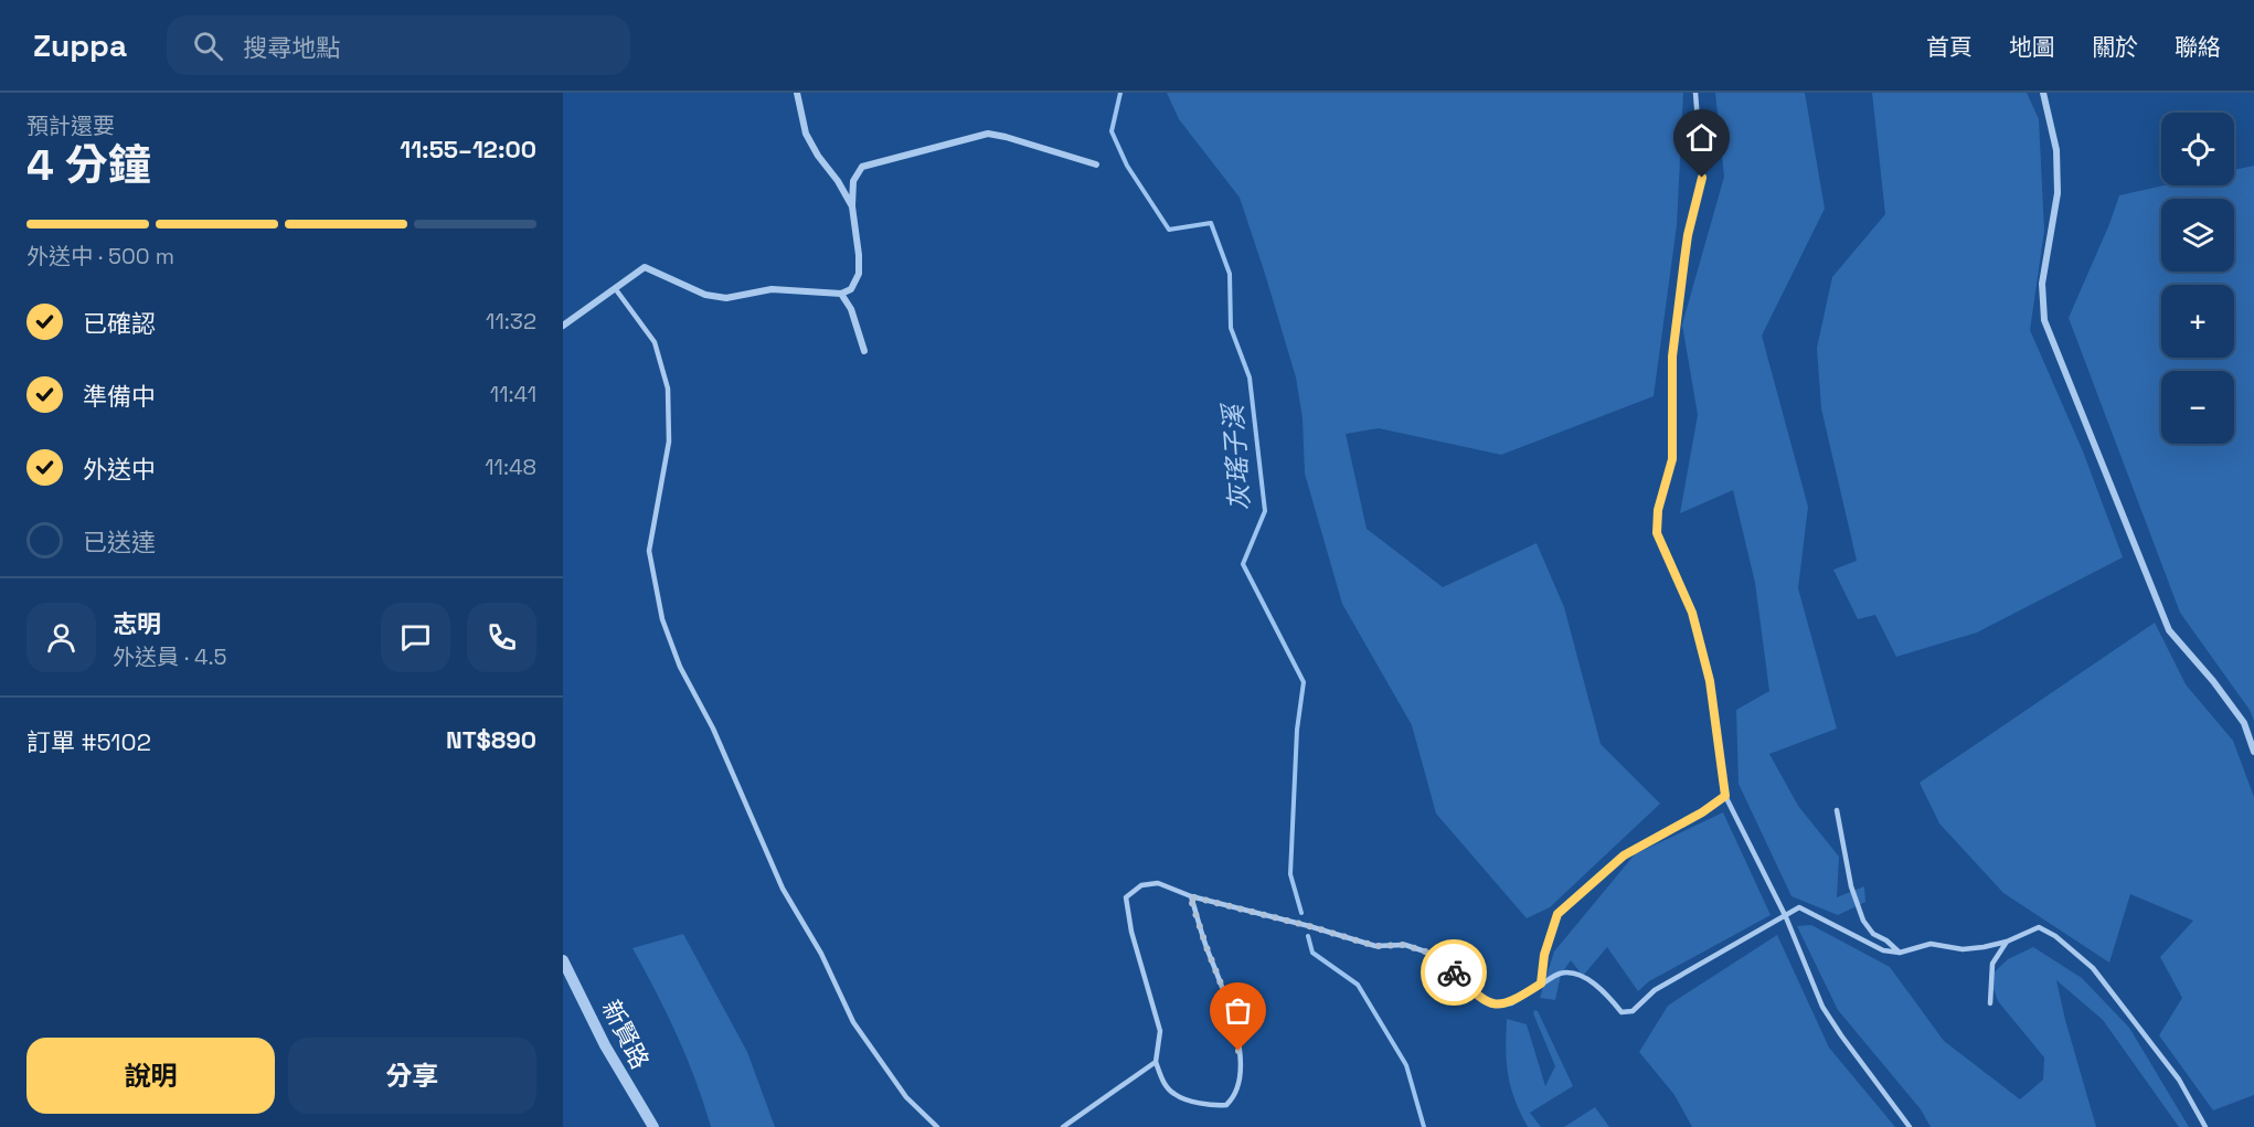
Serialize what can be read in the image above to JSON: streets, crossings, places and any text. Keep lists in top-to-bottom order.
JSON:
{
  "streets": {
    "street": ["新賢路"]
  },
  "water": ["灰瑤子溪"],
  "page": {
    "header": "Zuppa",
    "search": "搜尋地點",
    "nav": [
      "首頁",
      "地圖",
      "關於",
      "聯絡"
    ],
    "heading": ["4 分鐘", "預計還要", "11:55–12:00"],
    "panel": [
      "志明",
      "外送員 · 4.5",
      "訂單 #5102",
      "NT$890"
    ],
    "map_buttons": ["+", "−"],
    "bar": "外送中 · 500 m",
    "list": [
      ["已確認", "11:32"],
      ["準備中", "11:41"],
      ["外送中", "11:48"],
      "已送達"
    ],
    "buttons": ["說明", "分享"]
  }
}
